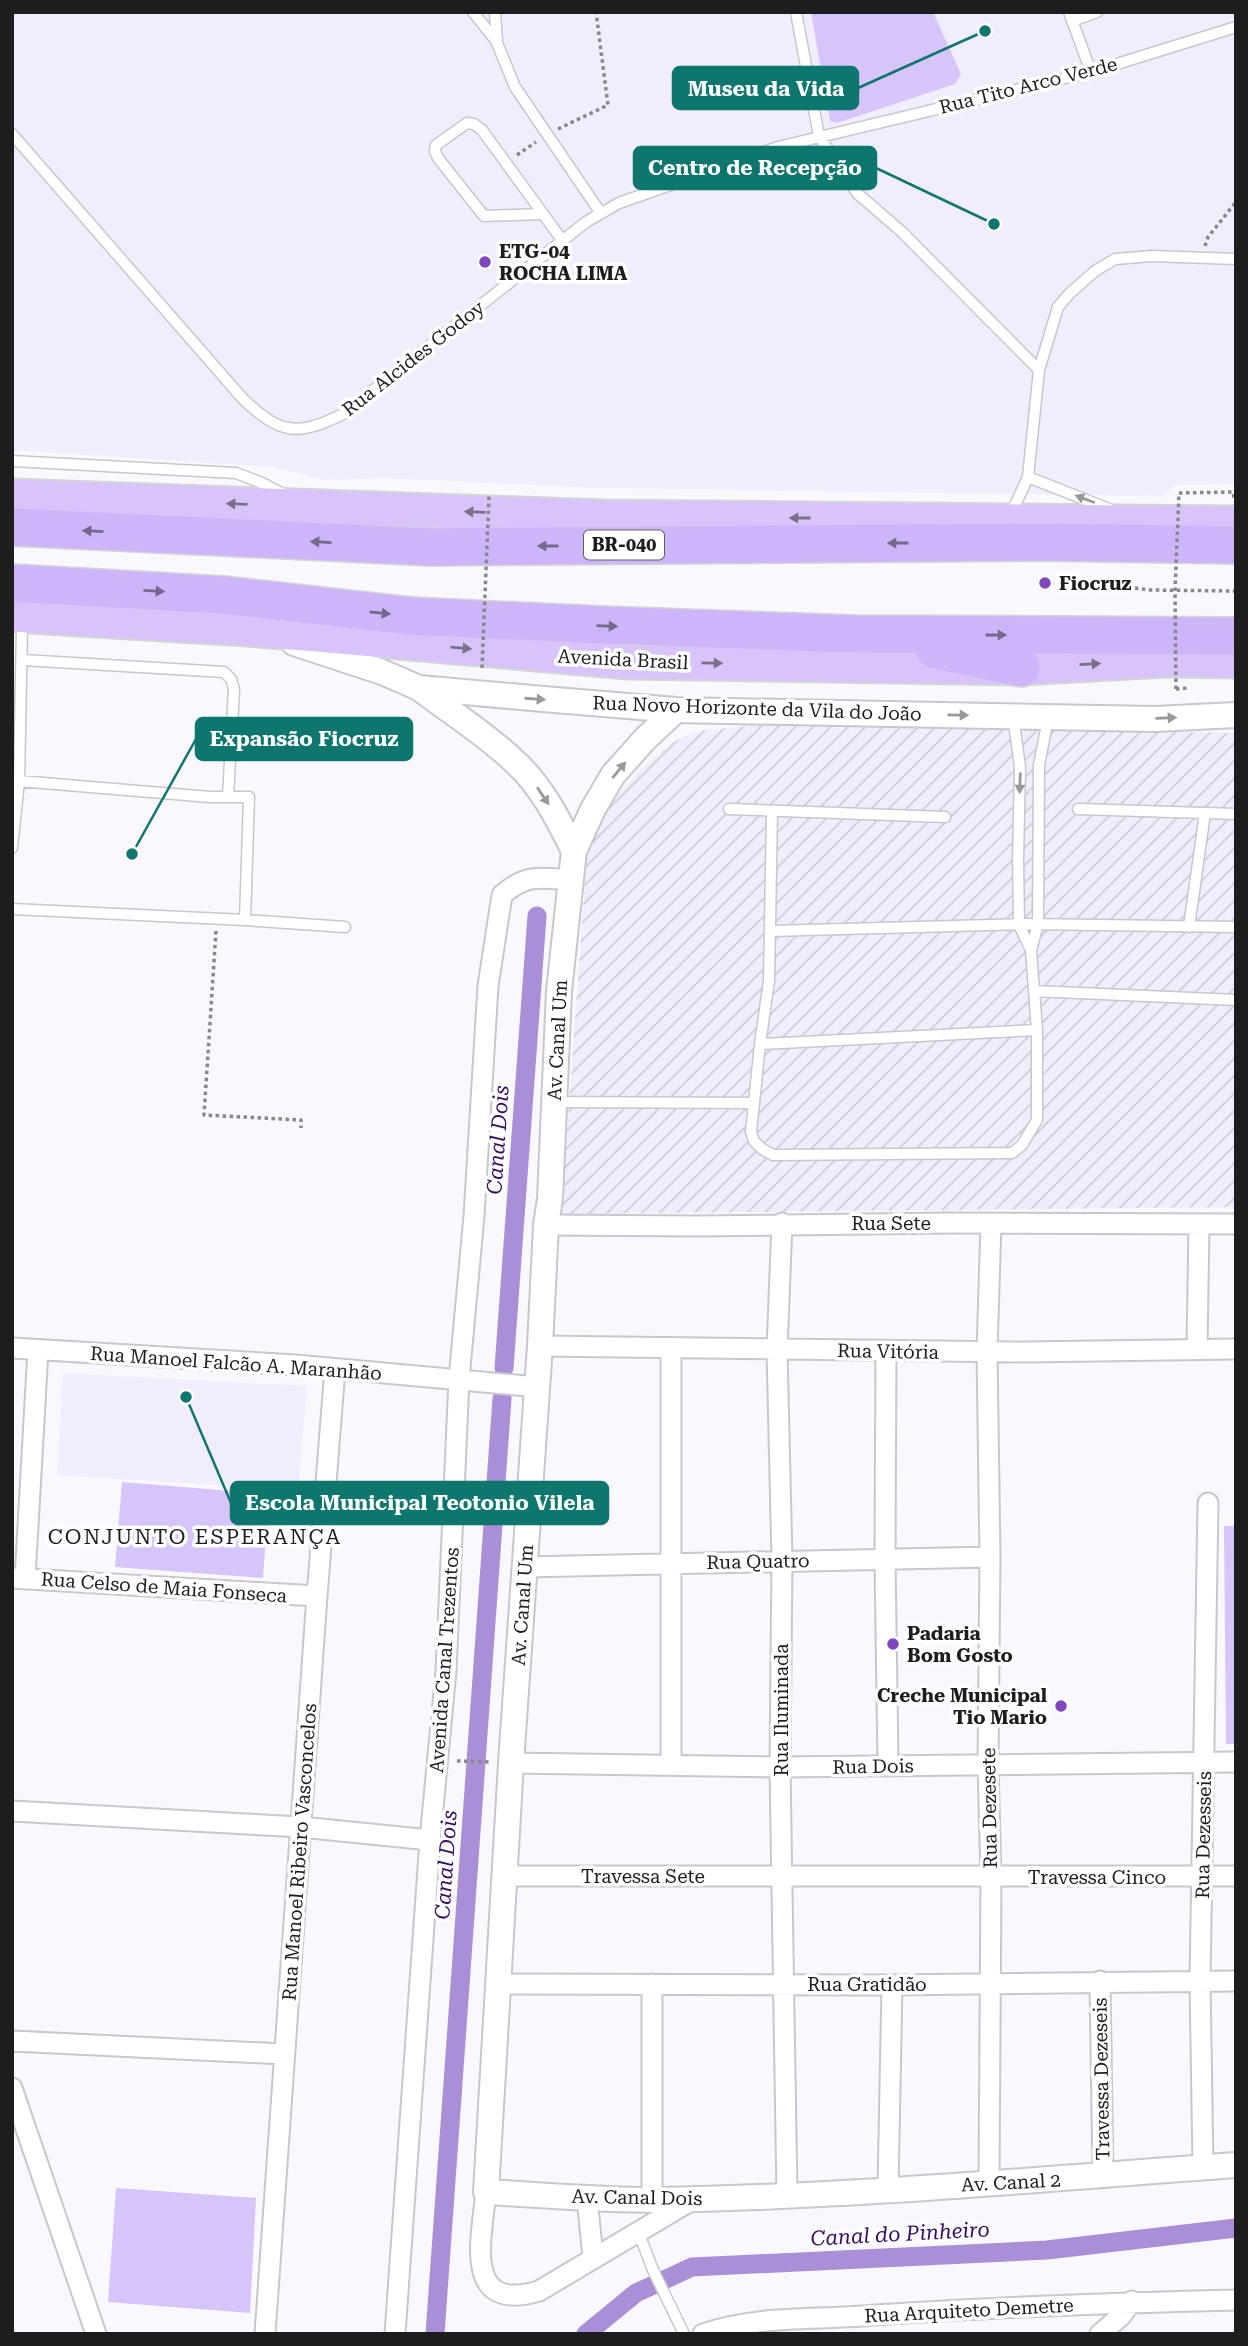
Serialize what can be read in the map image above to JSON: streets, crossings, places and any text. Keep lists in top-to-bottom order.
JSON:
{
  "streets": {
    "highway": ["BR-040", "Avenida Brasil"],
    "street": [
      "Rua Novo Horizonte da Vila do João",
      "Av. Canal Um",
      "Rua Sete",
      "Rua Vitória",
      "Rua Manoel Falcão A. Maranhão",
      "Rua Quatro",
      "Rua Celso de Maia Fonseca",
      "Avenida Canal Trezentos",
      "Rua Iluminada",
      "Rua Dois",
      "Rua Dezesete",
      "Rua Dezesseis",
      "Rua Manoel Ribeiro Vasconcelos",
      "Travessa Sete",
      "Travessa Cinco",
      "Rua Gratidão",
      "Travessa Dezeseis",
      "Av. Canal 2",
      "Av. Canal Dois",
      "Rua Arquiteto Demetre"
    ],
    "lane": ["Rua Tito Arco Verde", "Rua Alcides Godoy"]
  },
  "crossings": [
    ["Rua Tito Arco Verde", "Rua Alcides Godoy"],
    ["Avenida Brasil", "Rua Novo Horizonte da Vila do João"],
    ["Av. Canal Um", "Rua Sete"],
    ["Av. Canal Um", "Rua Vitória"],
    ["Av. Canal Um", "Rua Manoel Falcão A. Maranhão"],
    ["Av. Canal Um", "Rua Quatro"],
    ["Av. Canal Um", "Avenida Canal Trezentos"],
    ["Av. Canal Um", "Rua Dois"],
    ["Av. Canal Um", "Travessa Sete"],
    ["Av. Canal Um", "Rua Gratidão"],
    ["Av. Canal Um", "Av. Canal Dois"],
    ["Rua Sete", "Rua Iluminada"],
    ["Rua Sete", "Rua Dezesete"],
    ["Rua Vitória", "Rua Iluminada"],
    ["Rua Vitória", "Rua Dezesete"],
    ["Rua Manoel Falcão A. Maranhão", "Avenida Canal Trezentos"],
    ["Rua Manoel Falcão A. Maranhão", "Rua Manoel Ribeiro Vasconcelos"],
    ["Rua Quatro", "Rua Iluminada"],
    ["Rua Quatro", "Rua Dezesete"],
    ["Rua Celso de Maia Fonseca", "Rua Manoel Ribeiro Vasconcelos"],
    ["Rua Iluminada", "Rua Dois"],
    ["Rua Iluminada", "Travessa Sete"],
    ["Rua Iluminada", "Rua Gratidão"],
    ["Rua Iluminada", "Av. Canal 2"],
    ["Rua Iluminada", "Av. Canal Dois"],
    ["Rua Dois", "Rua Dezesete"],
    ["Rua Dois", "Rua Dezesseis"],
    ["Rua Dezesete", "Travessa Sete"],
    ["Rua Dezesete", "Travessa Cinco"],
    ["Rua Dezesete", "Rua Gratidão"],
    ["Rua Dezesete", "Av. Canal 2"],
    ["Rua Dezesseis", "Travessa Cinco"],
    ["Rua Dezesseis", "Rua Gratidão"],
    ["Rua Dezesseis", "Av. Canal 2"],
    ["Travessa Sete", "Travessa Cinco"],
    ["Rua Gratidão", "Travessa Dezeseis"],
    ["Travessa Dezeseis", "Av. Canal 2"],
    ["Av. Canal 2", "Av. Canal Dois"]
  ],
  "one_way": ["Rua Novo Horizonte da Vila do João"],
  "districts": ["CONJUNTO ESPERANÇA"],
  "water": ["Canal Dois", "Canal do Pinheiro"],
  "places": [
    "Museu da Vida",
    "Centro de Recepção",
    "ETG-04 ROCHA LIMA",
    "Fiocruz",
    "Expansão Fiocruz",
    "Escola Municipal Teotonio Vilela",
    "Padaria Bom Gosto",
    "Creche Municipal Tio Mario"
  ]
}
